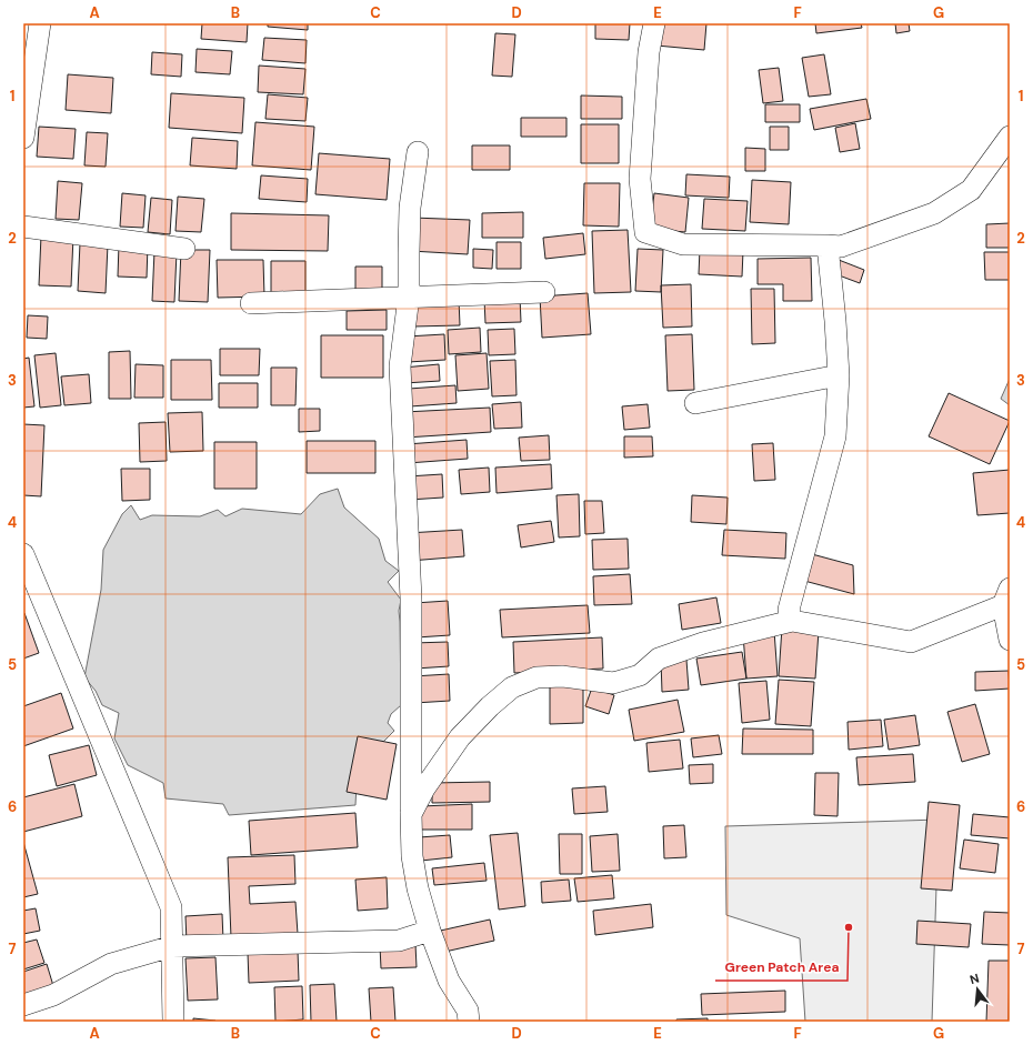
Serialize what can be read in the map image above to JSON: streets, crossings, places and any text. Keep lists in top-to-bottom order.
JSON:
{
  "places": ["Green Patch Area"],
  "north": "top",
  "grid": {
    "columns": [
      "A",
      "B",
      "C",
      "D",
      "E",
      "F",
      "G"
    ],
    "rows": [
      "1",
      "2",
      "3",
      "4",
      "5",
      "6",
      "7"
    ]
  }
}
